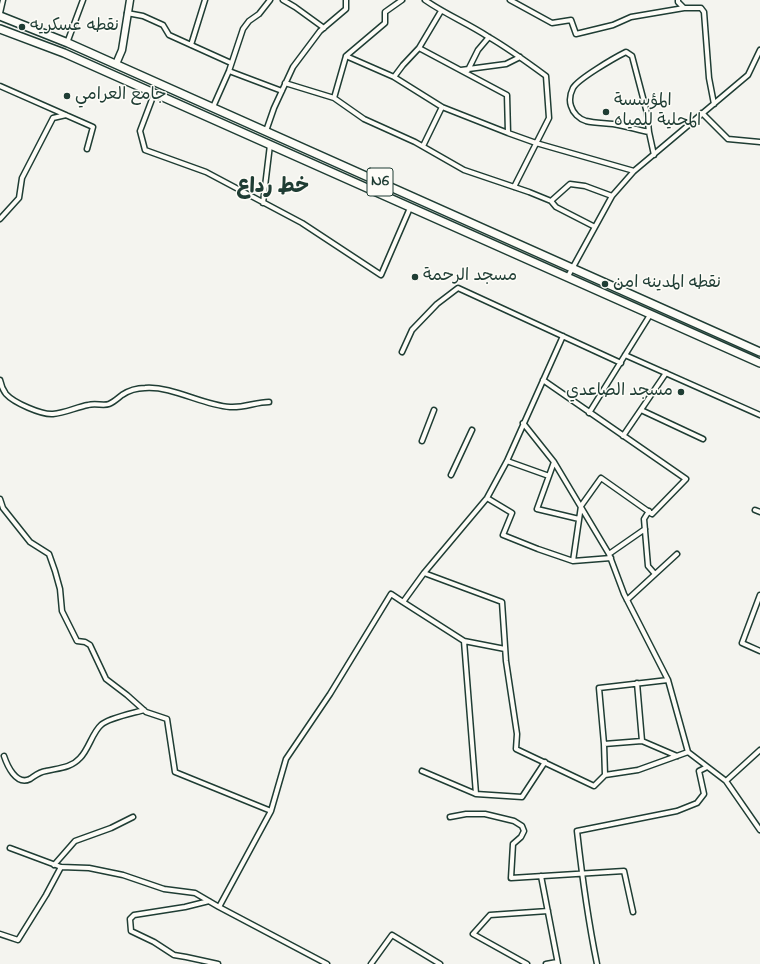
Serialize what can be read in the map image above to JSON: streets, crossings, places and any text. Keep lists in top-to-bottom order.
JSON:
{
  "streets": {
    "main road": ["N6"]
  },
  "districts": ["خط رداع"],
  "places": [
    "نقطه عسكريه",
    "جامع العرامي",
    "المؤسسة المحلية للمياه",
    "مسجد الرحمة",
    "نقطه المدينه امن",
    "مسجد الصاعدي"
  ]
}
